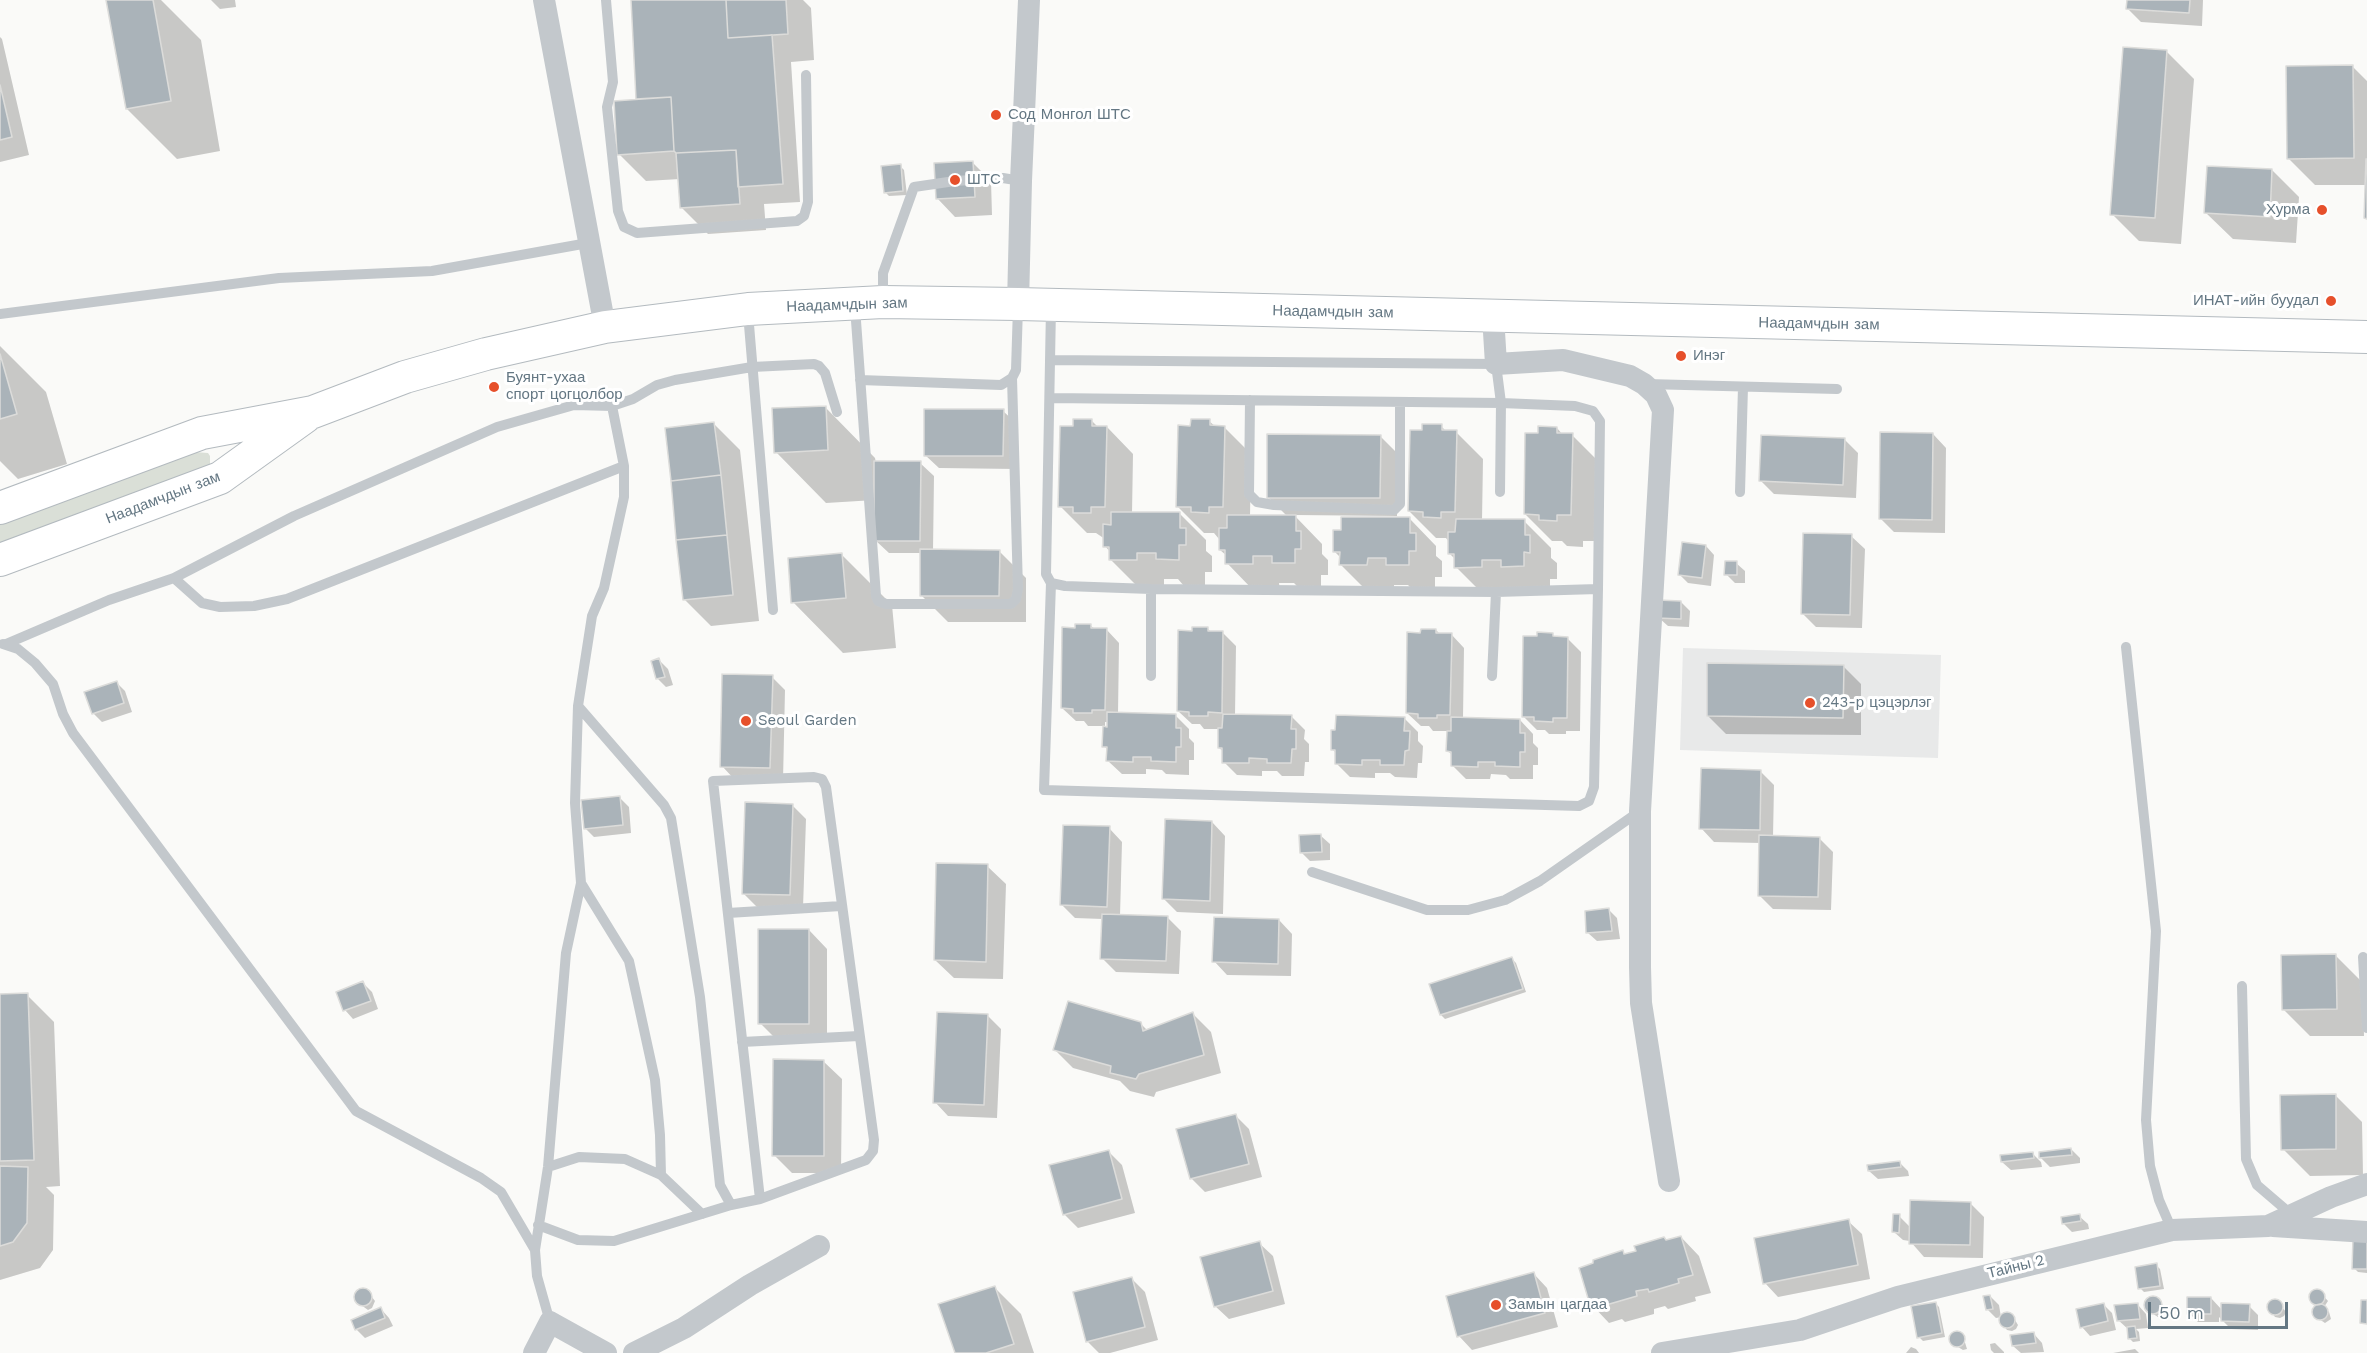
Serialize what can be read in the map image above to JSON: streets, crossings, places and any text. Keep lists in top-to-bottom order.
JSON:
{
  "streets": {
    "main road": ["Наадамчдын зам"],
    "street": ["Тайны 2"]
  },
  "places": [
    "Сод Монгол ШТС",
    "ШТС",
    "Хурма",
    "ИНАТ-ийн буудал",
    "Инэг",
    "Буянт-ухаа спорт цогцолбор",
    "243-р цэцэрлэг",
    "Seoul Garden",
    "Замын цагдаа"
  ],
  "scale_bar": "50 m"
}
